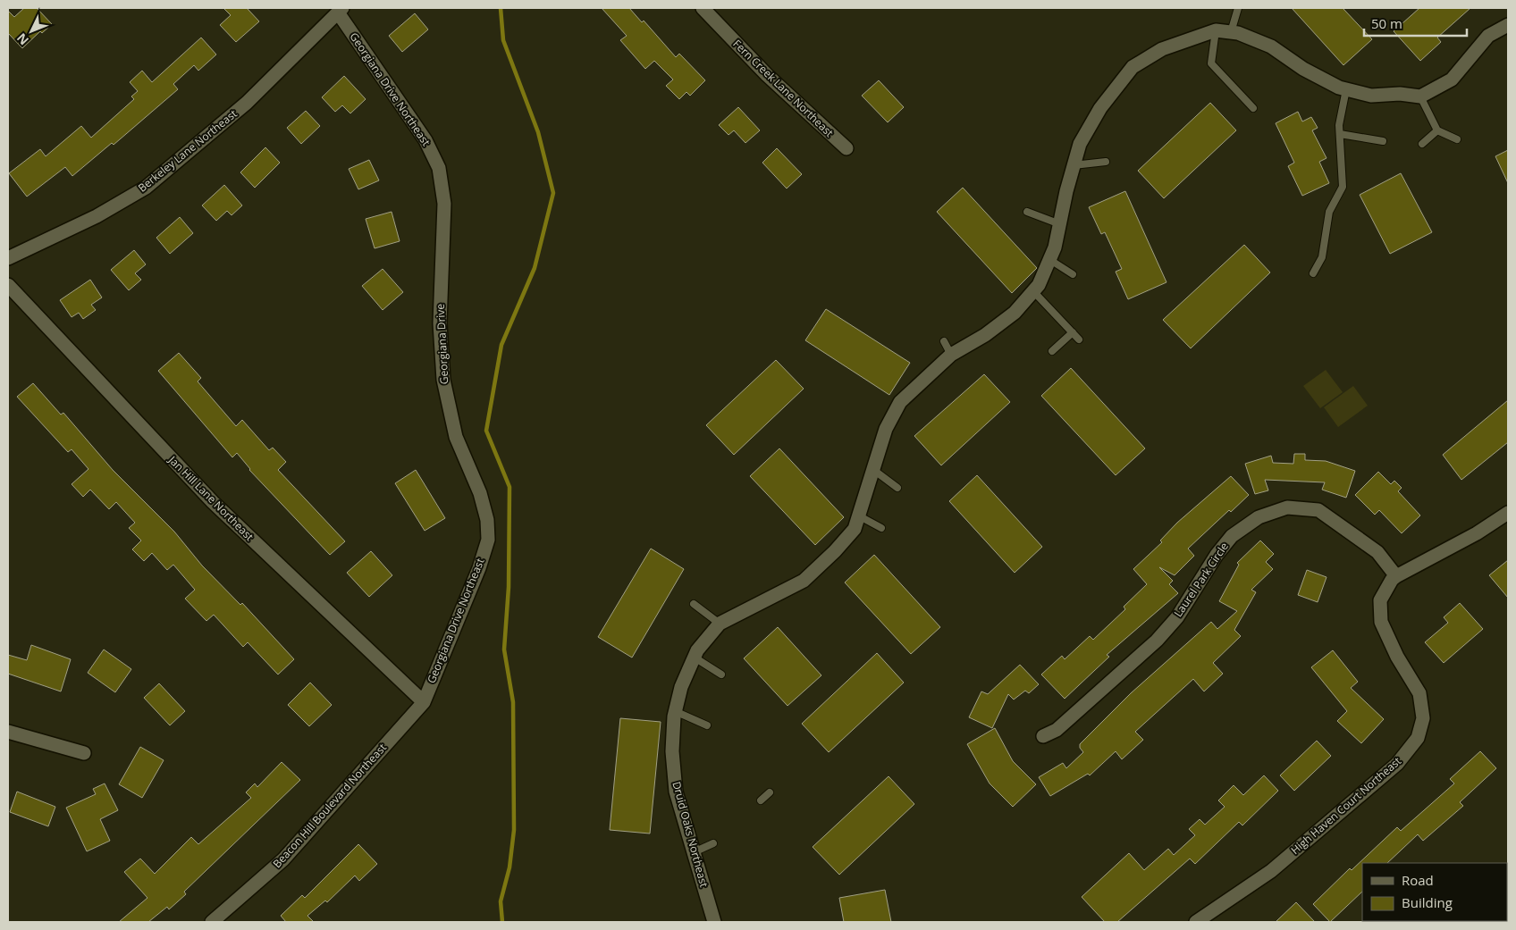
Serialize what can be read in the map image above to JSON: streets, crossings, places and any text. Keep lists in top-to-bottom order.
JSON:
{
  "streets": {
    "street": [
      "Fern Creek Lane Northeast",
      "Georgiana Drive Northeast",
      "Berkeley Lane Northeast",
      "Georgiana Drive",
      "Jan Hill Lane Northeast",
      "Laurel Park Circle",
      "Beacon Hill Boulevard Northeast",
      "High Haven Court Northeast",
      "Druid Oaks Northeast"
    ]
  },
  "crossings": [
    ["Georgiana Drive Northeast", "Berkeley Lane Northeast"],
    ["Georgiana Drive Northeast", "Georgiana Drive"],
    ["Georgiana Drive Northeast", "Jan Hill Lane Northeast"],
    ["Georgiana Drive Northeast", "Beacon Hill Boulevard Northeast"],
    ["Jan Hill Lane Northeast", "Beacon Hill Boulevard Northeast"],
    ["Laurel Park Circle", "High Haven Court Northeast"]
  ],
  "legend": ["Road", "Building"],
  "scale_bar": "50 m",
  "north": "bottom left"
}
